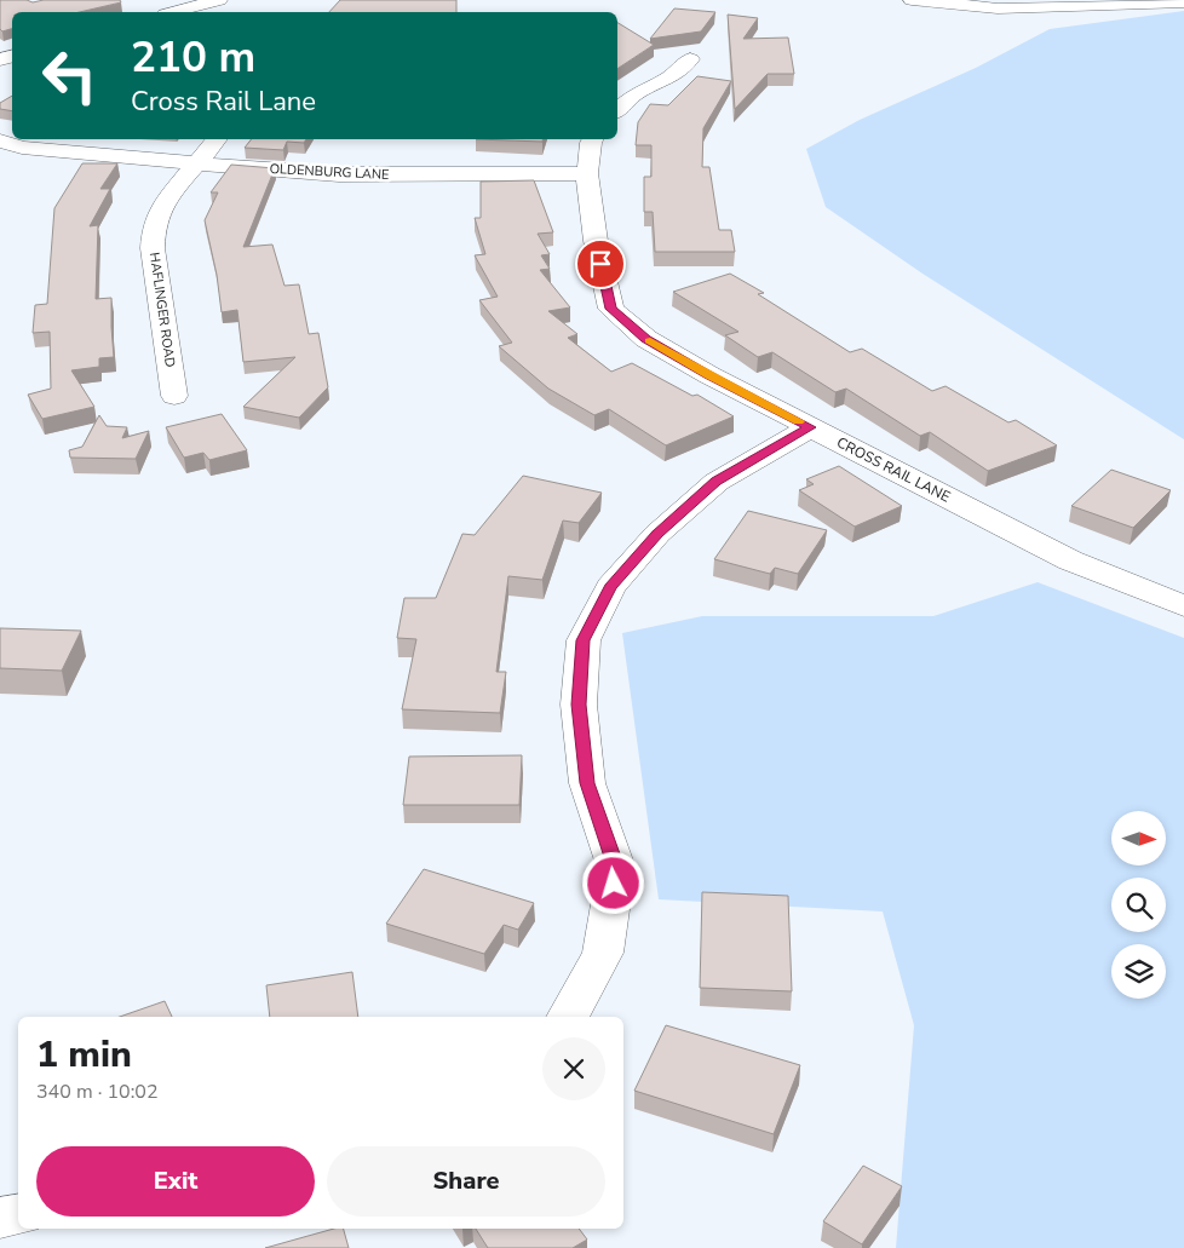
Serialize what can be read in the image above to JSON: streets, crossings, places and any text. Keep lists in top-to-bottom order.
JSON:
{
  "streets": {
    "street": ["OLDENBURG LANE", "HAFLINGER ROAD", "CROSS RAIL LANE"]
  },
  "crossings": [
    ["OLDENBURG LANE", "HAFLINGER ROAD"],
    ["OLDENBURG LANE", "CROSS RAIL LANE"]
  ],
  "north": "right",
  "page": {
    "turn": ["210 m", "Cross Rail Lane"],
    "heading": ["1 min", "340 m · 10:02"],
    "buttons": ["Exit", "Share"]
  }
}
